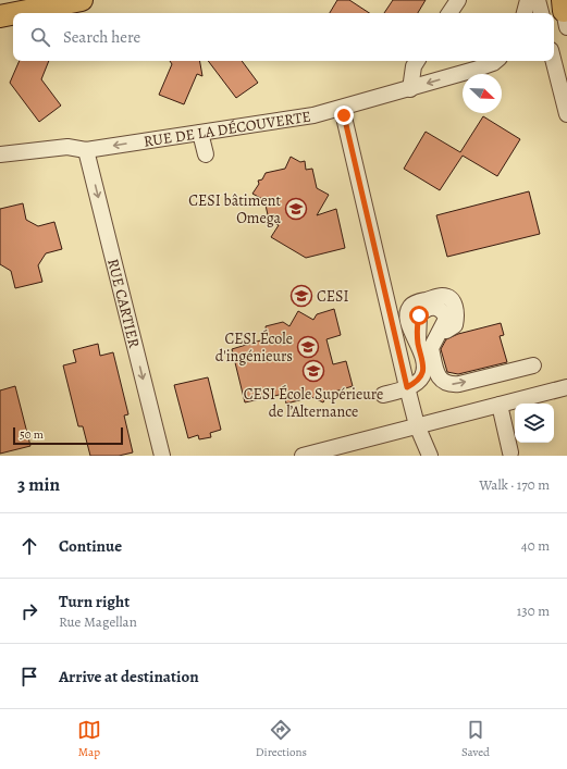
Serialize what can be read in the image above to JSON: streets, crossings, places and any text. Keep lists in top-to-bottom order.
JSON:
{
  "streets": {
    "street": ["RUE DE LA DÉCOUVERTE", "RUE CARTIER"]
  },
  "crossings": [
    ["RUE DE LA DÉCOUVERTE", "RUE CARTIER"]
  ],
  "one_way": ["RUE DE LA DÉCOUVERTE", "RUE CARTIER"],
  "places": {
    "school or university": [
      "CESI bâtiment Omega",
      "CESI",
      "CESI École d'ingénieurs",
      "CESI École Supérieure de l’Alternance"
    ]
  },
  "scale_bar": "50 m",
  "north": "bottom right",
  "page": {
    "search": "Search here",
    "scale": "50 m",
    "heading": ["3 min", "Walk · 170 m"],
    "list": [
      ["Continue", "40 m"],
      ["Turn right", "Rue Magellan", "130 m"],
      "Arrive at destination"
    ],
    "nav": ["Map", "Directions", "Saved"]
  }
}
